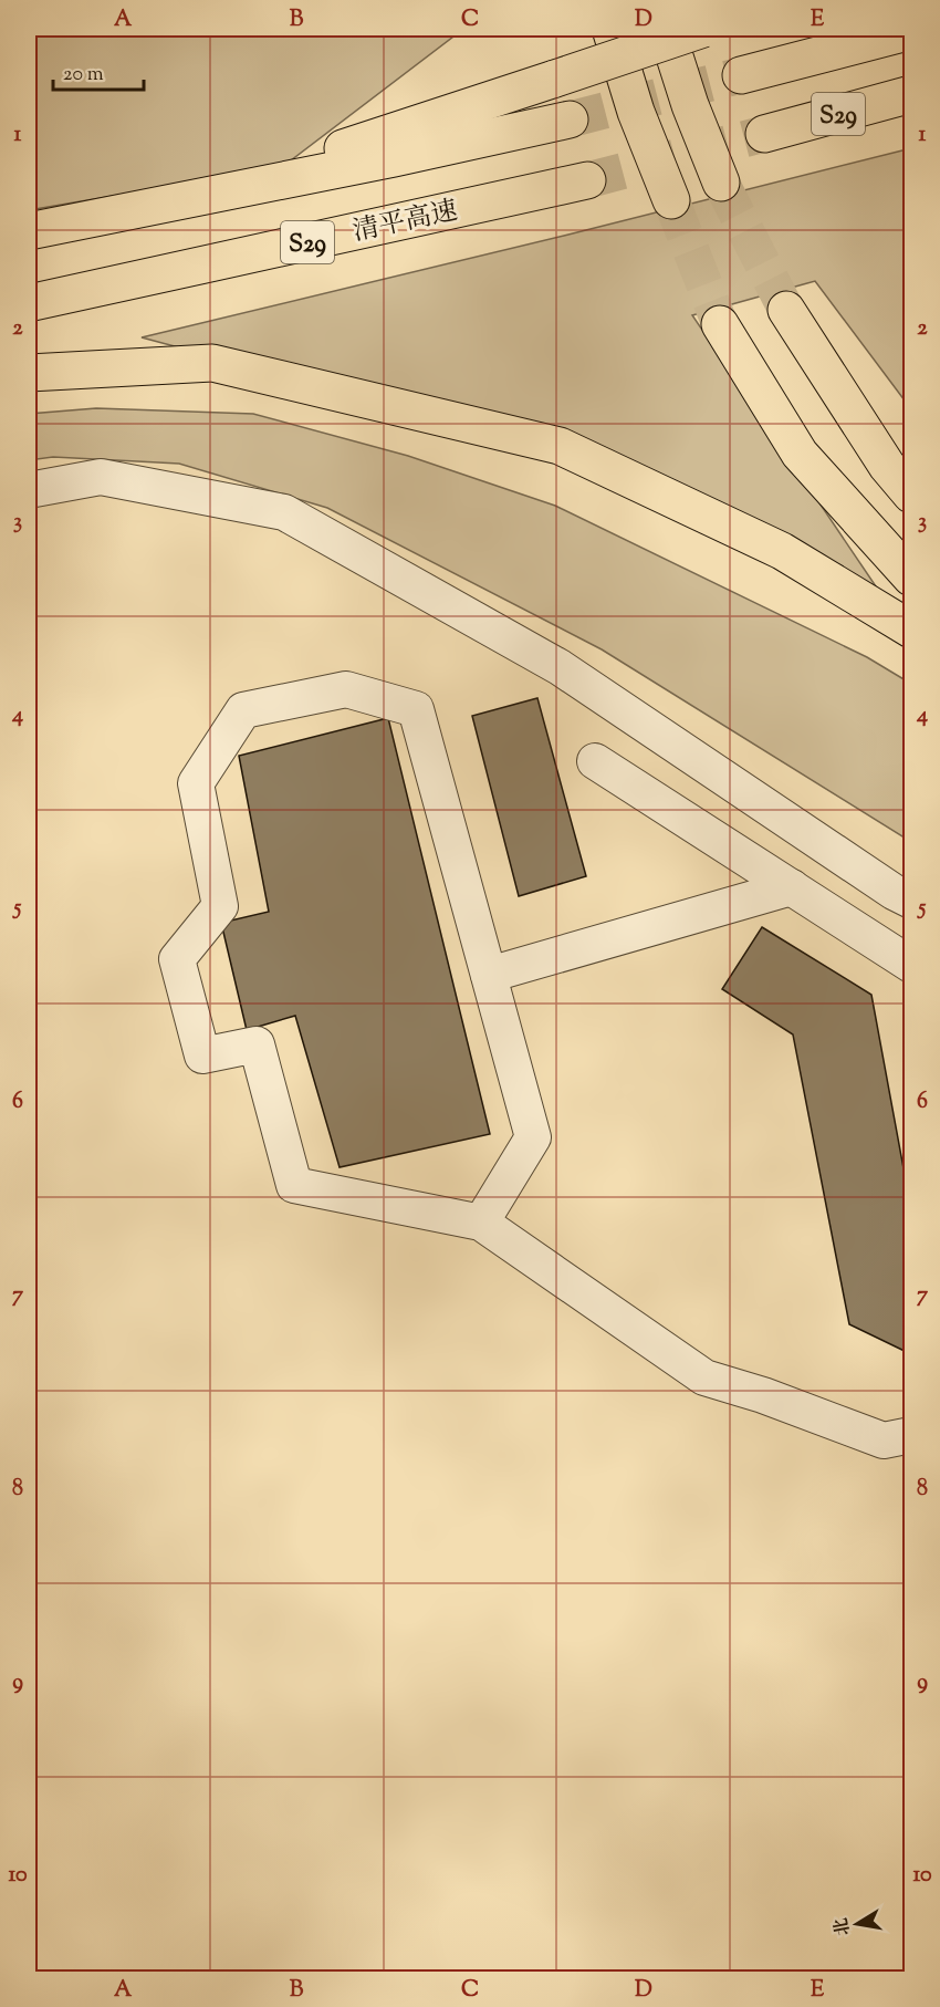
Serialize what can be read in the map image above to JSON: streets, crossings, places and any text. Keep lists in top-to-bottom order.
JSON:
{
  "streets": {
    "highway": ["S29", "清平高速"]
  },
  "scale_bar": "20 m",
  "north": "left",
  "grid": {
    "columns": [
      "A",
      "B",
      "C",
      "D",
      "E"
    ],
    "rows": [
      "1",
      "2",
      "3",
      "4",
      "5",
      "6",
      "7",
      "8",
      "9",
      "10"
    ]
  }
}
